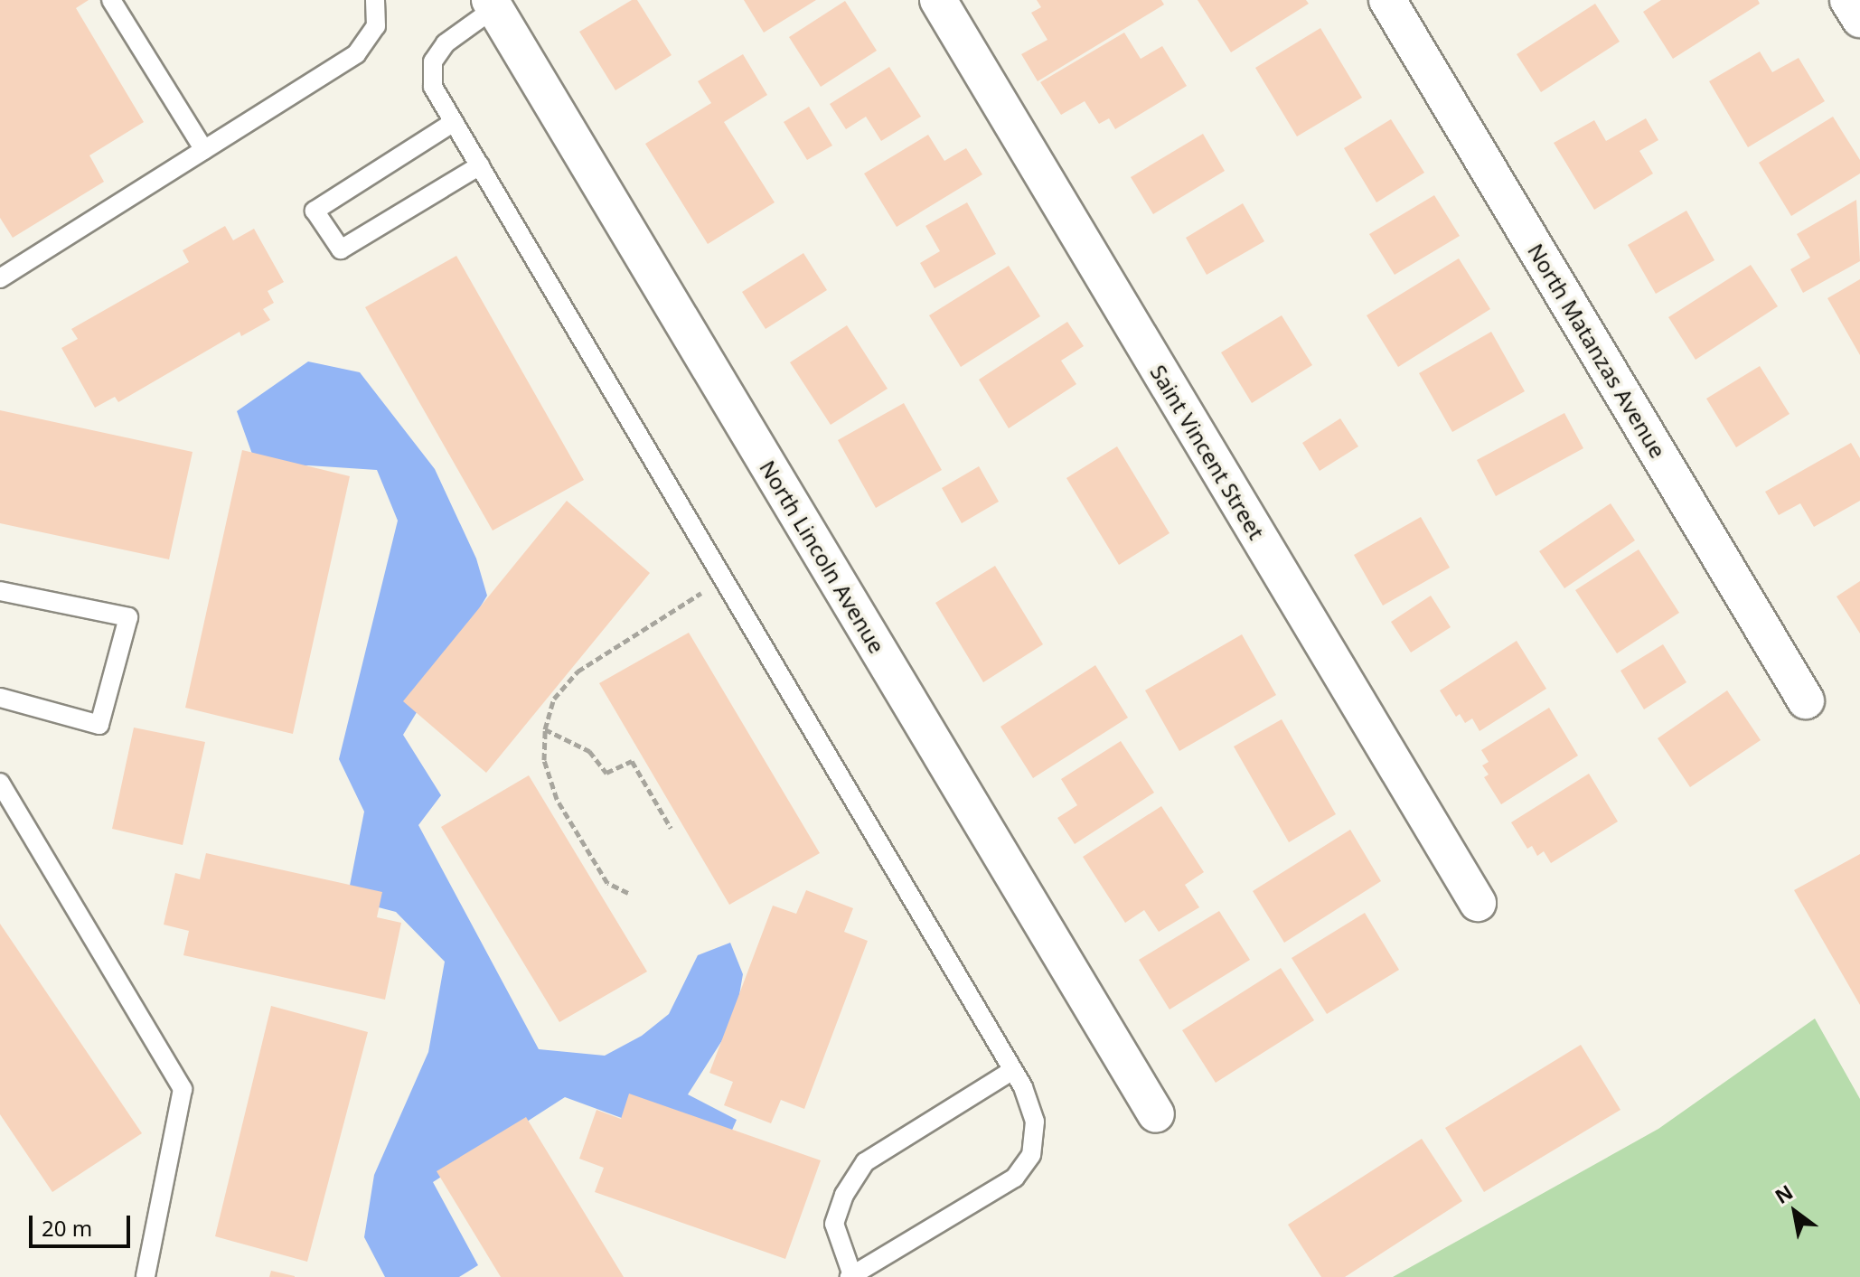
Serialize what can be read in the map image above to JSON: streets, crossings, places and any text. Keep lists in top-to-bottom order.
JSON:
{
  "streets": {
    "street": ["North Matanzas Avenue", "Saint Vincent Street", "North Lincoln Avenue"]
  },
  "scale_bar": "20 m",
  "north": "top left"
}
